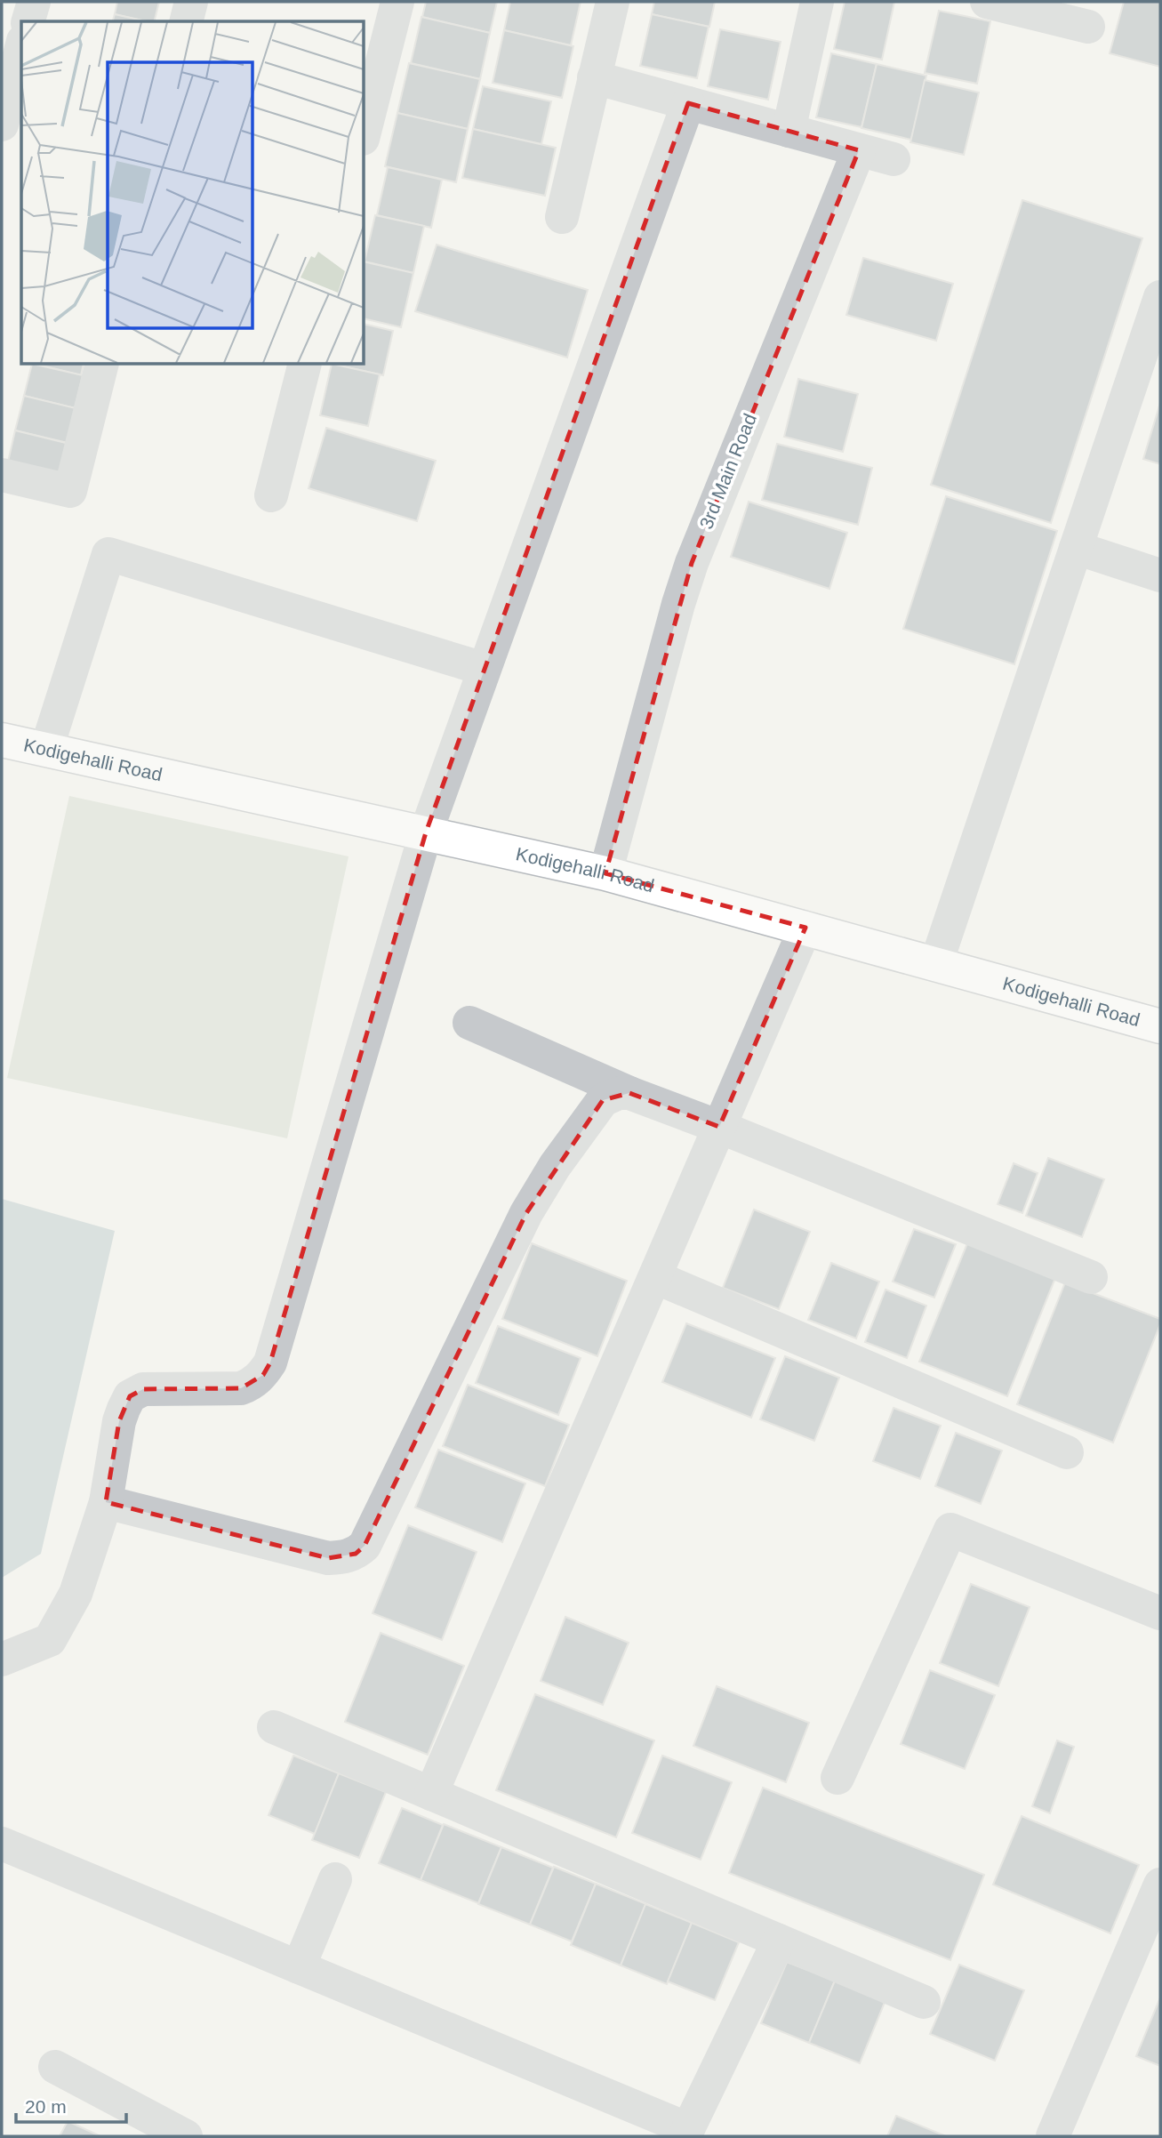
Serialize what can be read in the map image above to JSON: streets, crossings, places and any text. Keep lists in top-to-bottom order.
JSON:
{
  "streets": {
    "main road": ["Kodigehalli Road"],
    "street": ["3rd Main Road"]
  },
  "crossings": [
    ["3rd Main Road", "Kodigehalli Road"]
  ],
  "scale_bar": "20 m"
}
